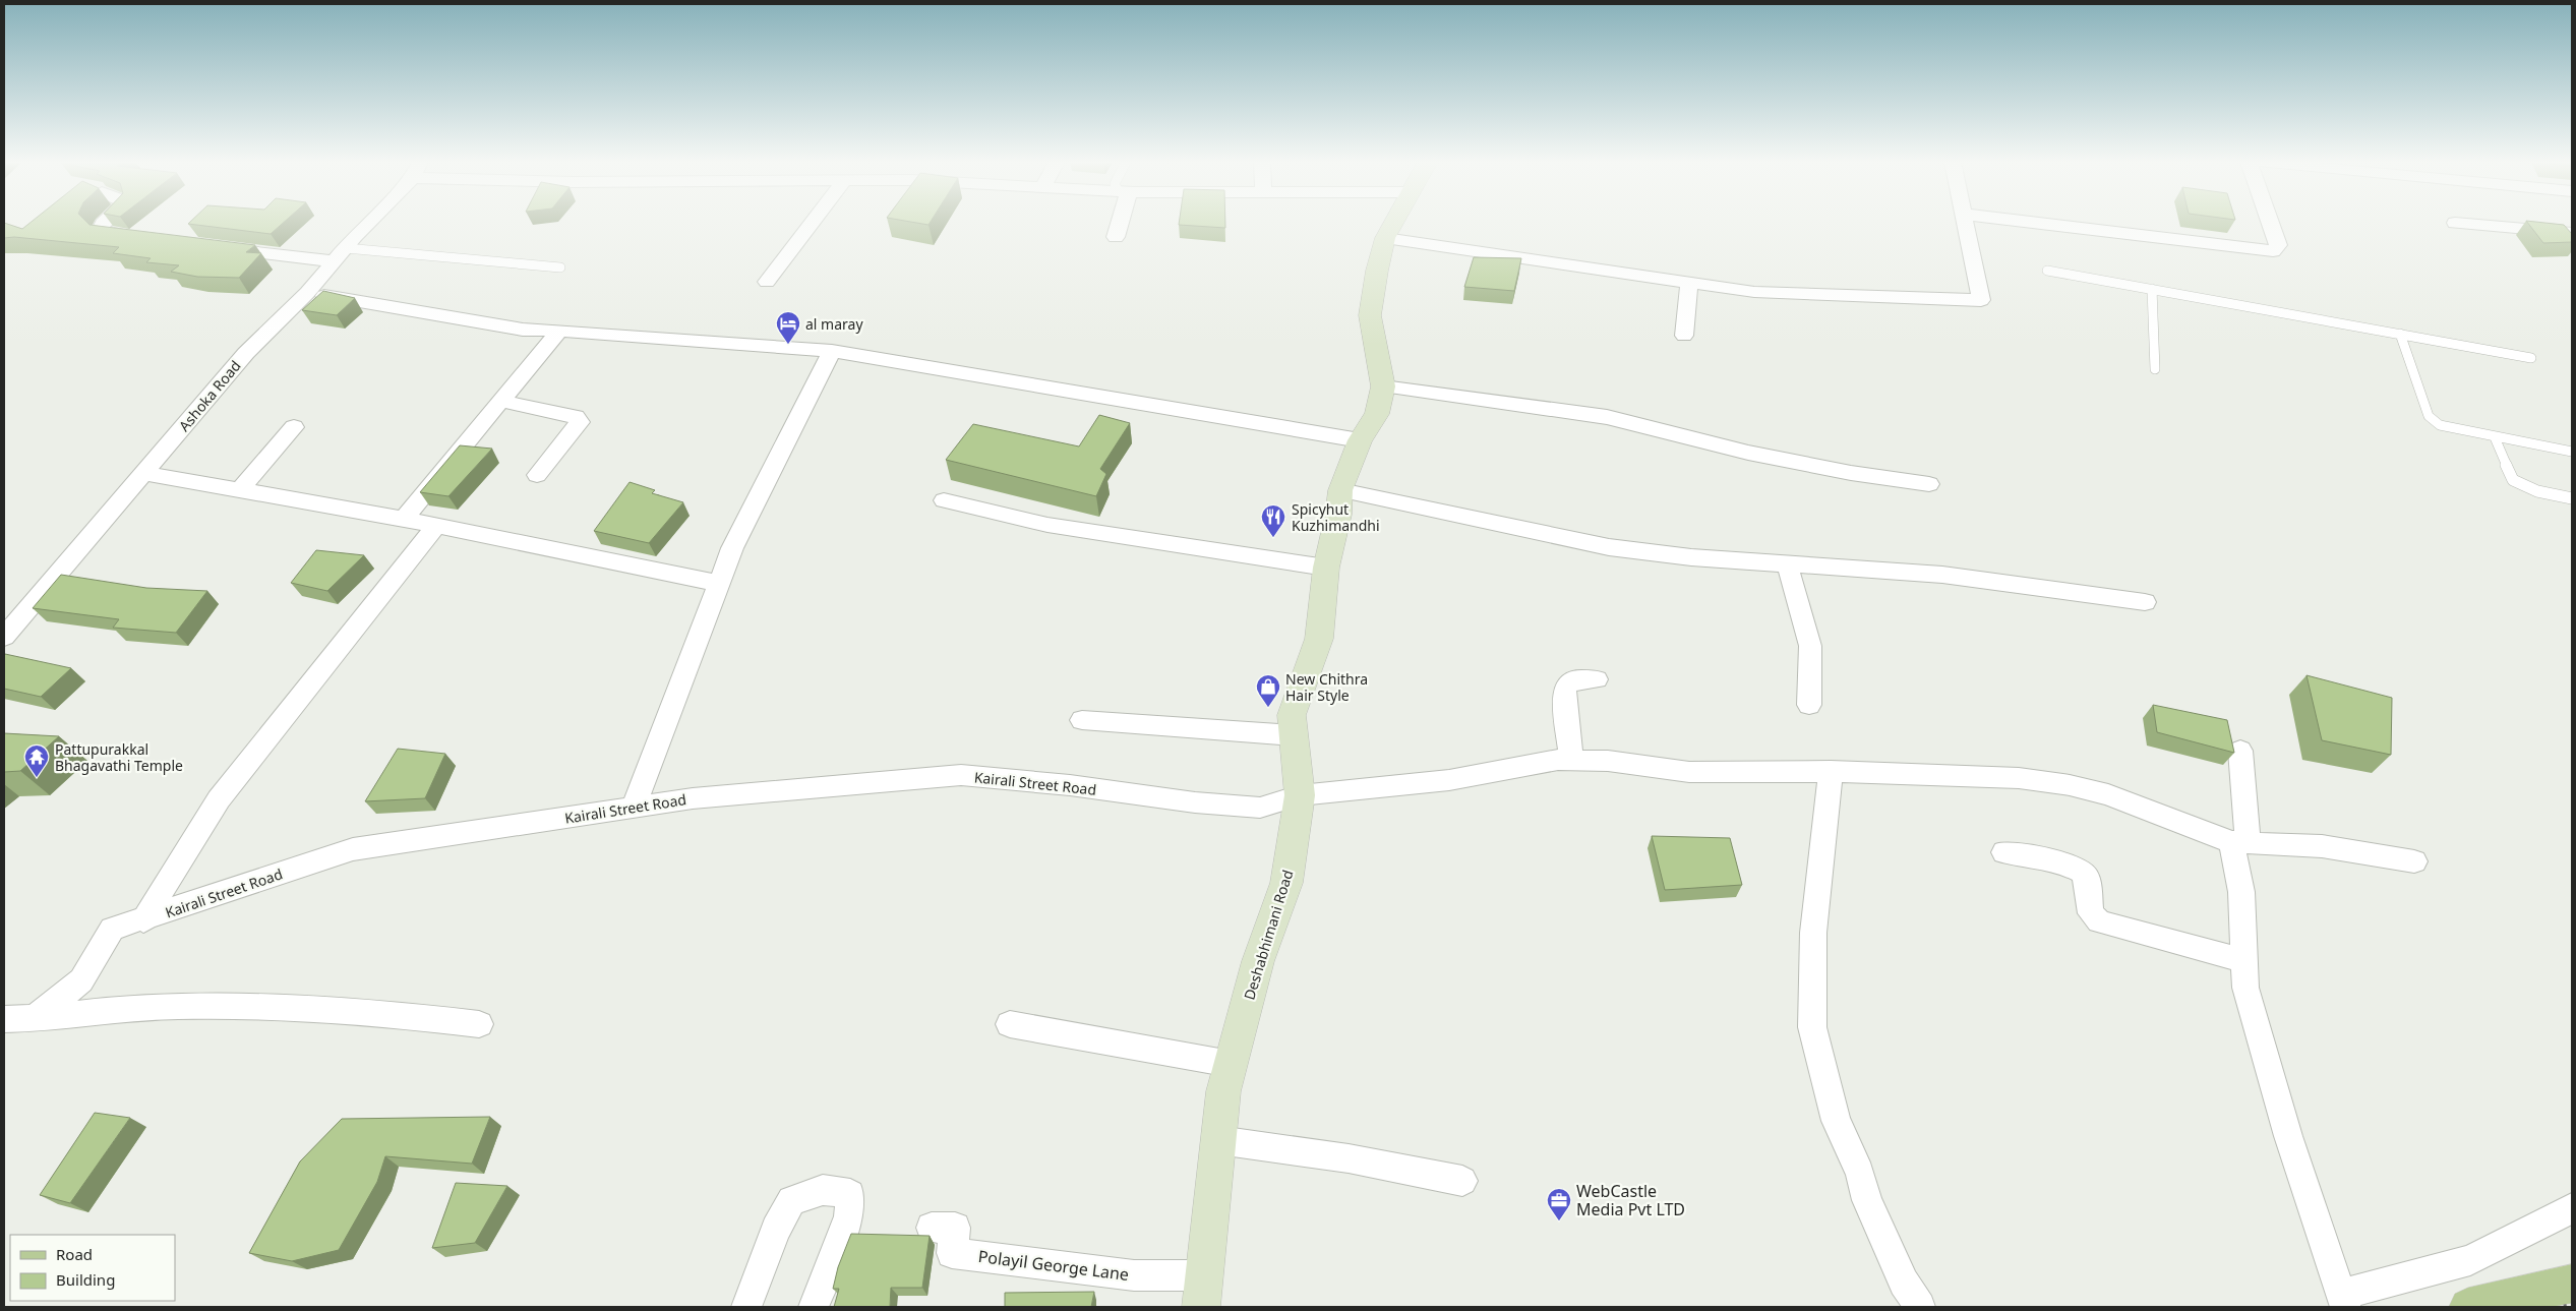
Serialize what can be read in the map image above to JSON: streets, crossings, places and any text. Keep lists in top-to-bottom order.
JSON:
{
  "streets": {
    "street": [
      "Ashoka Road",
      "Kairali Street Road",
      "Deshabhimani Road",
      "Polayil George Lane"
    ]
  },
  "crossings": [
    ["Kairali Street Road", "Deshabhimani Road"],
    ["Deshabhimani Road", "Polayil George Lane"]
  ],
  "places": {
    "hotel": ["al maray"],
    "restaurant": ["Spicyhut Kuzhimandhi"],
    "shop": ["New Chithra Hair Style"],
    "temple": ["Pattupurakkal Bhagavathi Temple"],
    "office": ["WebCastle Media Pvt LTD"]
  },
  "legend": ["Road", "Building"]
}
